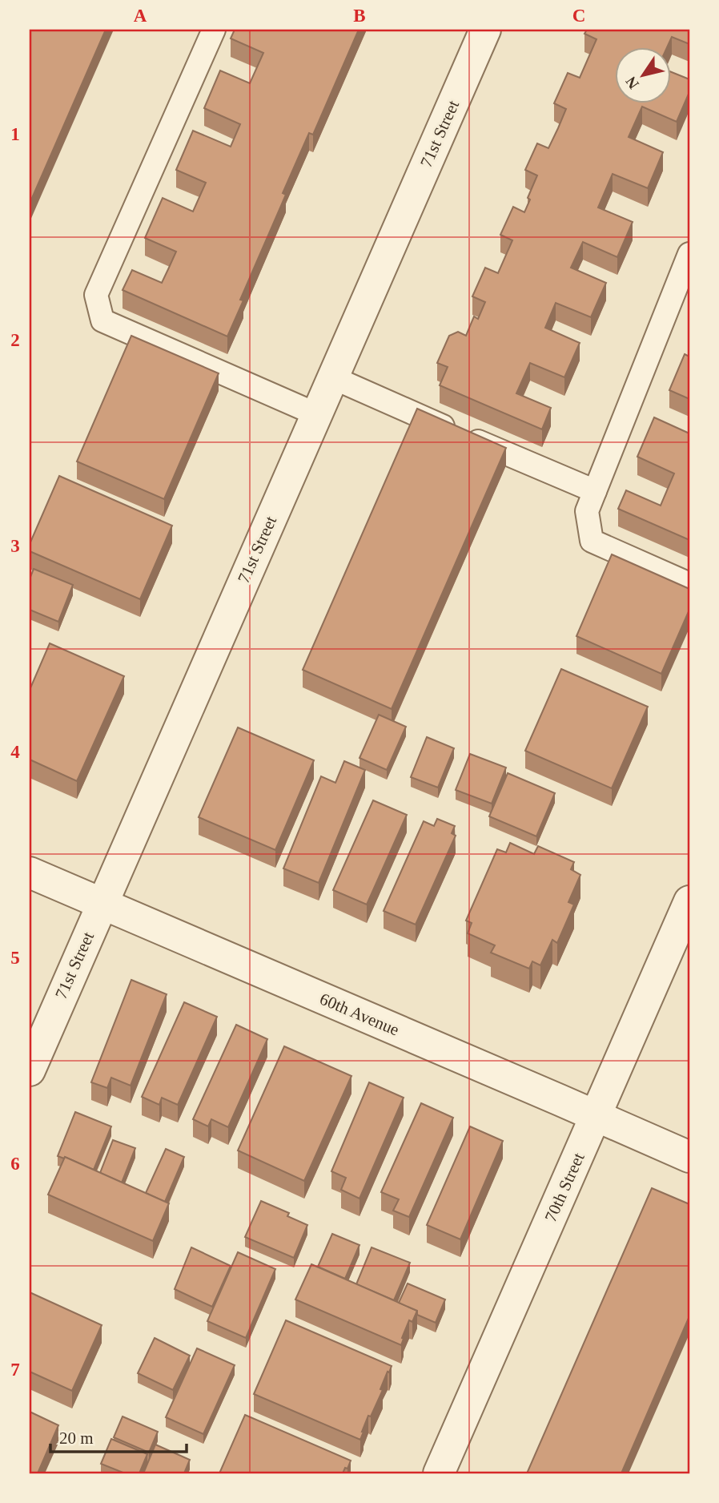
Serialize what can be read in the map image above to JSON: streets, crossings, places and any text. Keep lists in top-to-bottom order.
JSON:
{
  "streets": {
    "street": ["71st Street", "60th Avenue", "70th Street"]
  },
  "crossings": [
    ["71st Street", "60th Avenue"],
    ["60th Avenue", "70th Street"]
  ],
  "scale_bar": "20 m",
  "north": "bottom left",
  "grid": {
    "columns": ["A", "B", "C"],
    "rows": [
      "1",
      "2",
      "3",
      "4",
      "5",
      "6",
      "7"
    ]
  }
}
